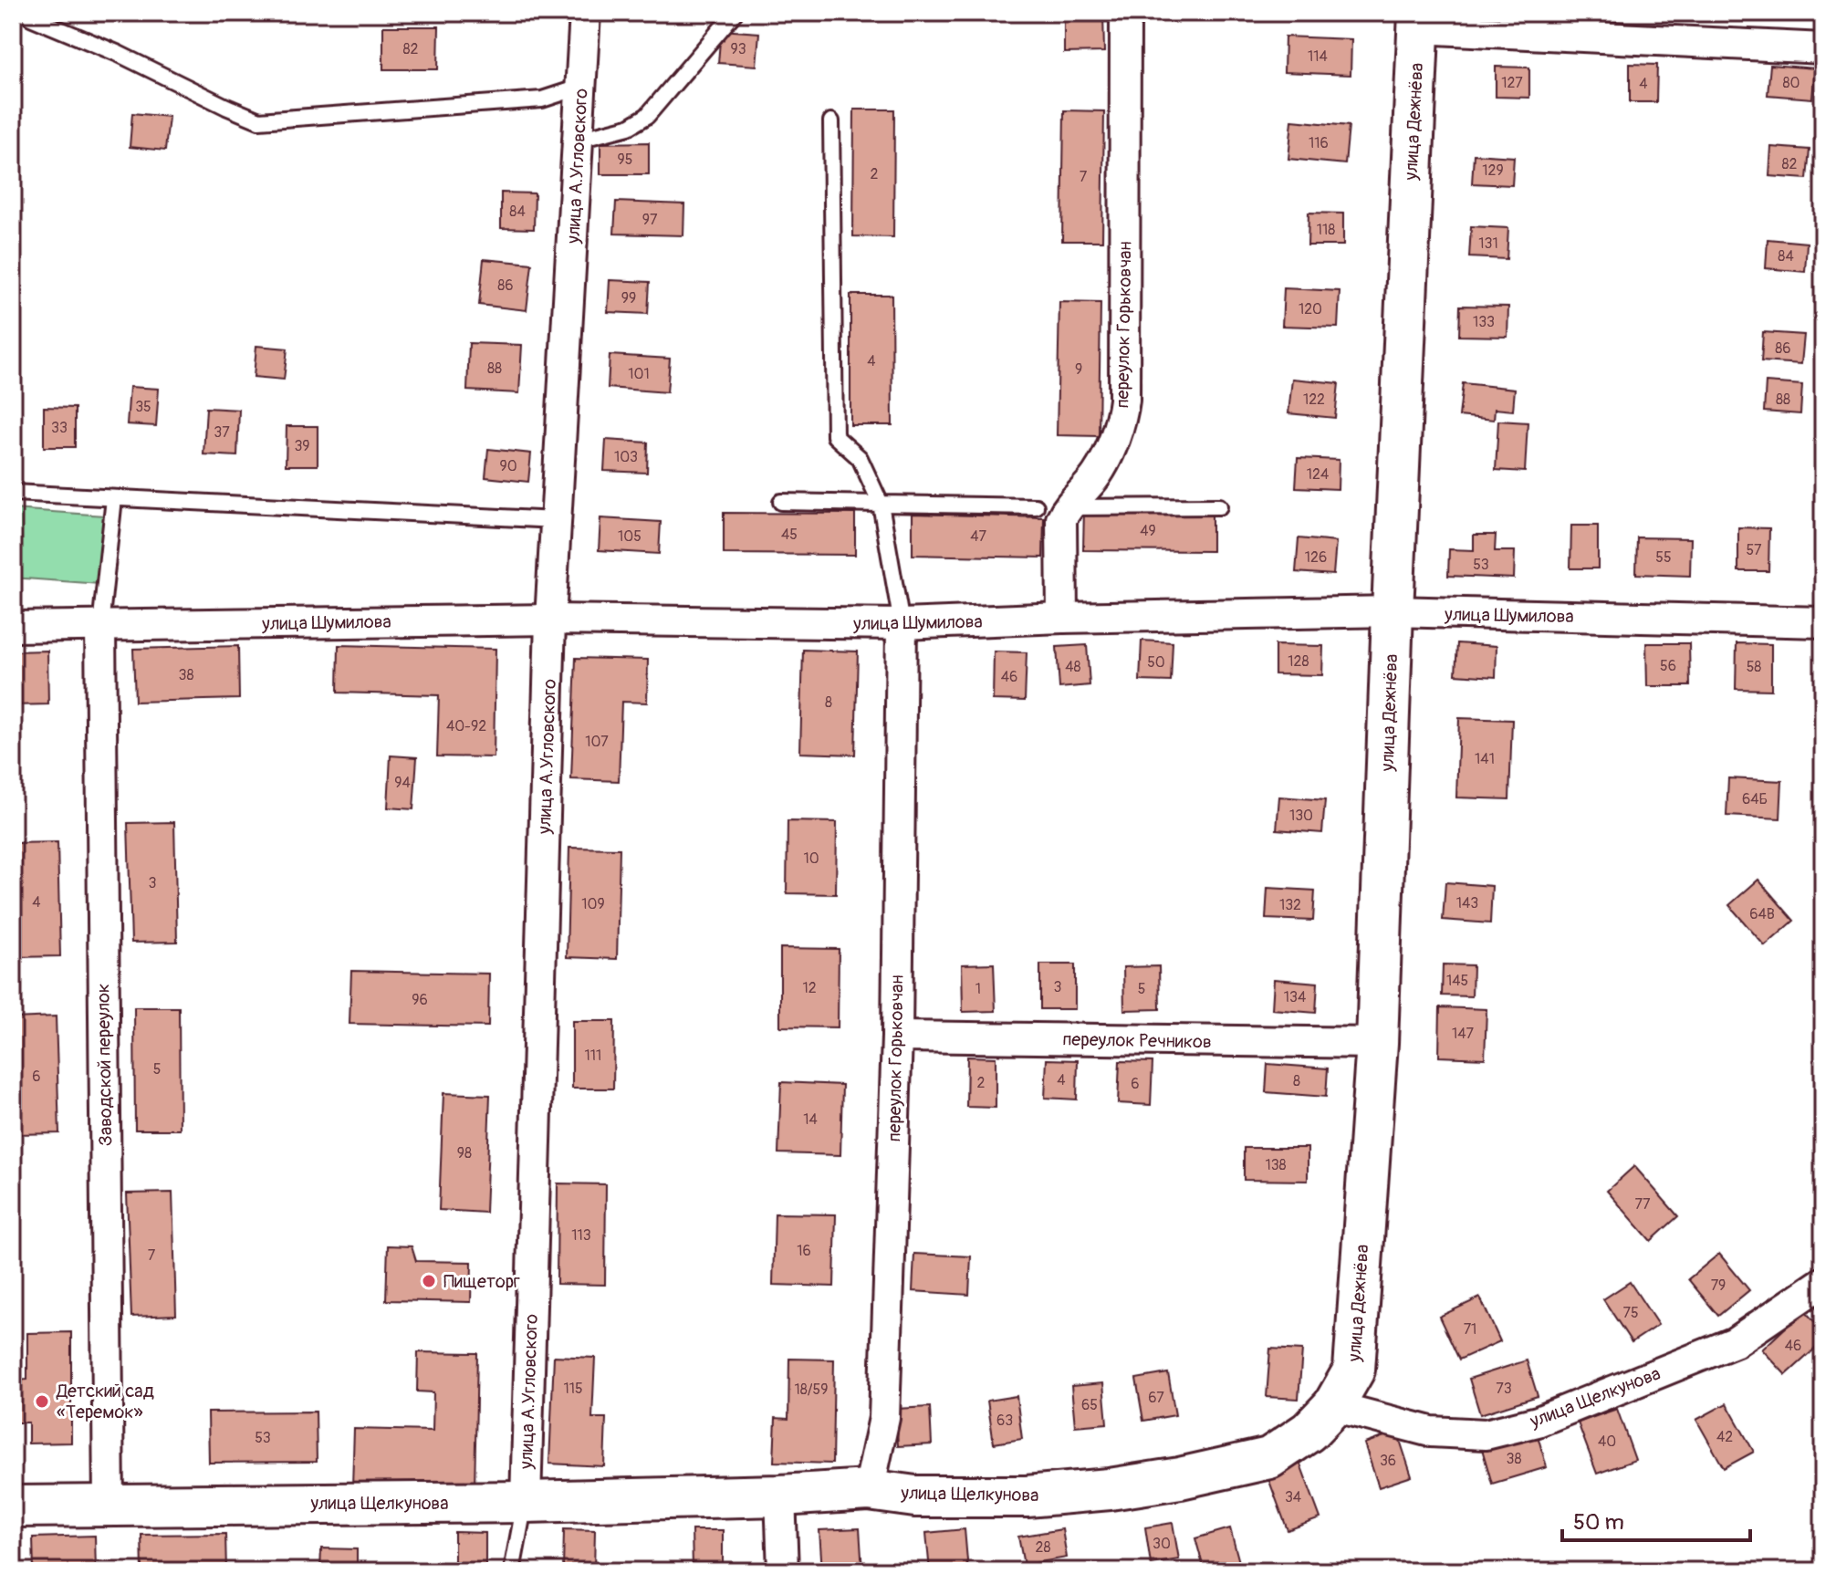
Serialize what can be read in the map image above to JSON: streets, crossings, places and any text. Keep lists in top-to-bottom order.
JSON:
{
  "streets": {
    "main road": ["улица Дежнёва", "улица Щелкунова"],
    "street": [
      "улица А.Угловского",
      "переулок Горьковчан",
      "улица Шумилова",
      "переулок Речников",
      "Заводской переулок"
    ]
  },
  "crossings": [
    ["улица Дежнёва", "улица Шумилова"],
    ["улица Дежнёва", "переулок Речников"],
    ["улица Дежнёва", "улица Щелкунова"],
    ["улица А.Угловского", "улица Шумилова"],
    ["улица А.Угловского", "улица Щелкунова"],
    ["переулок Горьковчан", "улица Шумилова"],
    ["переулок Горьковчан", "переулок Речников"],
    ["переулок Горьковчан", "улица Щелкунова"],
    ["улица Шумилова", "Заводской переулок"],
    ["Заводской переулок", "улица Щелкунова"]
  ],
  "places": ["Пищеторг", "Детский сад «Теремок»"],
  "house_numbers": [
    "82",
    "93",
    "114",
    "127",
    "80",
    "4",
    "116",
    "95",
    "82",
    "129",
    "2",
    "7",
    "84",
    "97",
    "118",
    "131",
    "84",
    "86",
    "99",
    "120",
    "133",
    "86",
    "4",
    "88",
    "9",
    "101",
    "122",
    "88",
    "35",
    "33",
    "37",
    "39",
    "103",
    "90",
    "124",
    "49",
    "45",
    "105",
    "47",
    "57",
    "126",
    "55",
    "53",
    "128",
    "50",
    "56",
    "48",
    "58",
    "38",
    "46",
    "8",
    "40-92",
    "107",
    "141",
    "94",
    "64Б",
    "130",
    "10",
    "3",
    "4",
    "143",
    "109",
    "132",
    "64В",
    "145",
    "3",
    "12",
    "1",
    "5",
    "134",
    "96",
    "147",
    "111",
    "5",
    "6",
    "4",
    "8",
    "2",
    "6",
    "14",
    "98",
    "138",
    "77",
    "113",
    "16",
    "7",
    "79",
    "75",
    "71",
    "46",
    "115",
    "73",
    "18/59",
    "67",
    "65",
    "63",
    "42",
    "53",
    "40",
    "38",
    "36",
    "34",
    "30",
    "28"
  ],
  "scale_bar": "50 m"
}
